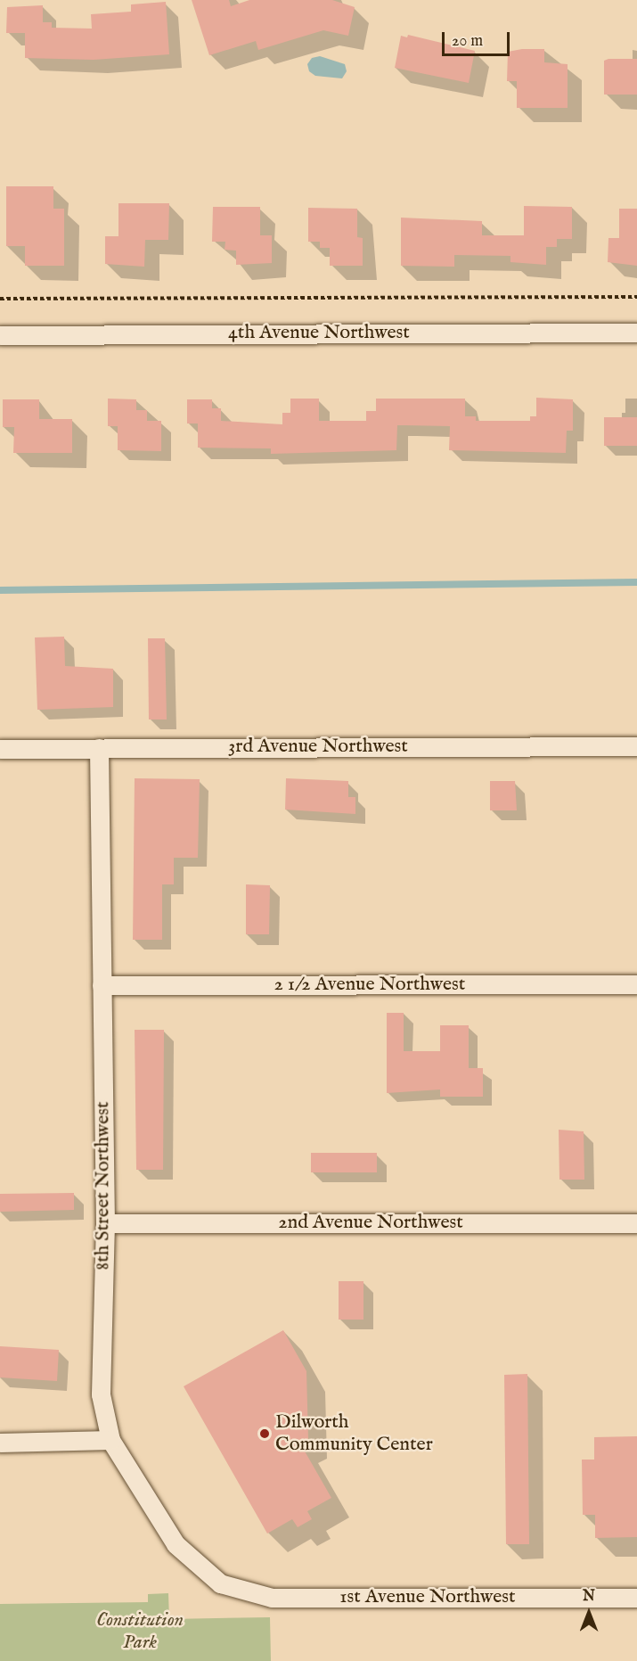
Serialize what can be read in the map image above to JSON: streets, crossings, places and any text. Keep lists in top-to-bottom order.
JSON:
{
  "streets": {
    "street": [
      "4th Avenue Northwest",
      "3rd Avenue Northwest",
      "2 1/2 Avenue Northwest",
      "8th Street Northwest",
      "2nd Avenue Northwest",
      "1st Avenue Northwest"
    ]
  },
  "crossings": [
    ["3rd Avenue Northwest", "8th Street Northwest"],
    ["2 1/2 Avenue Northwest", "8th Street Northwest"],
    ["8th Street Northwest", "2nd Avenue Northwest"],
    ["8th Street Northwest", "1st Avenue Northwest"]
  ],
  "parks": ["Constitution Park"],
  "places": ["Dilworth Community Center"],
  "scale_bar": "20 m",
  "north": "top"
}
